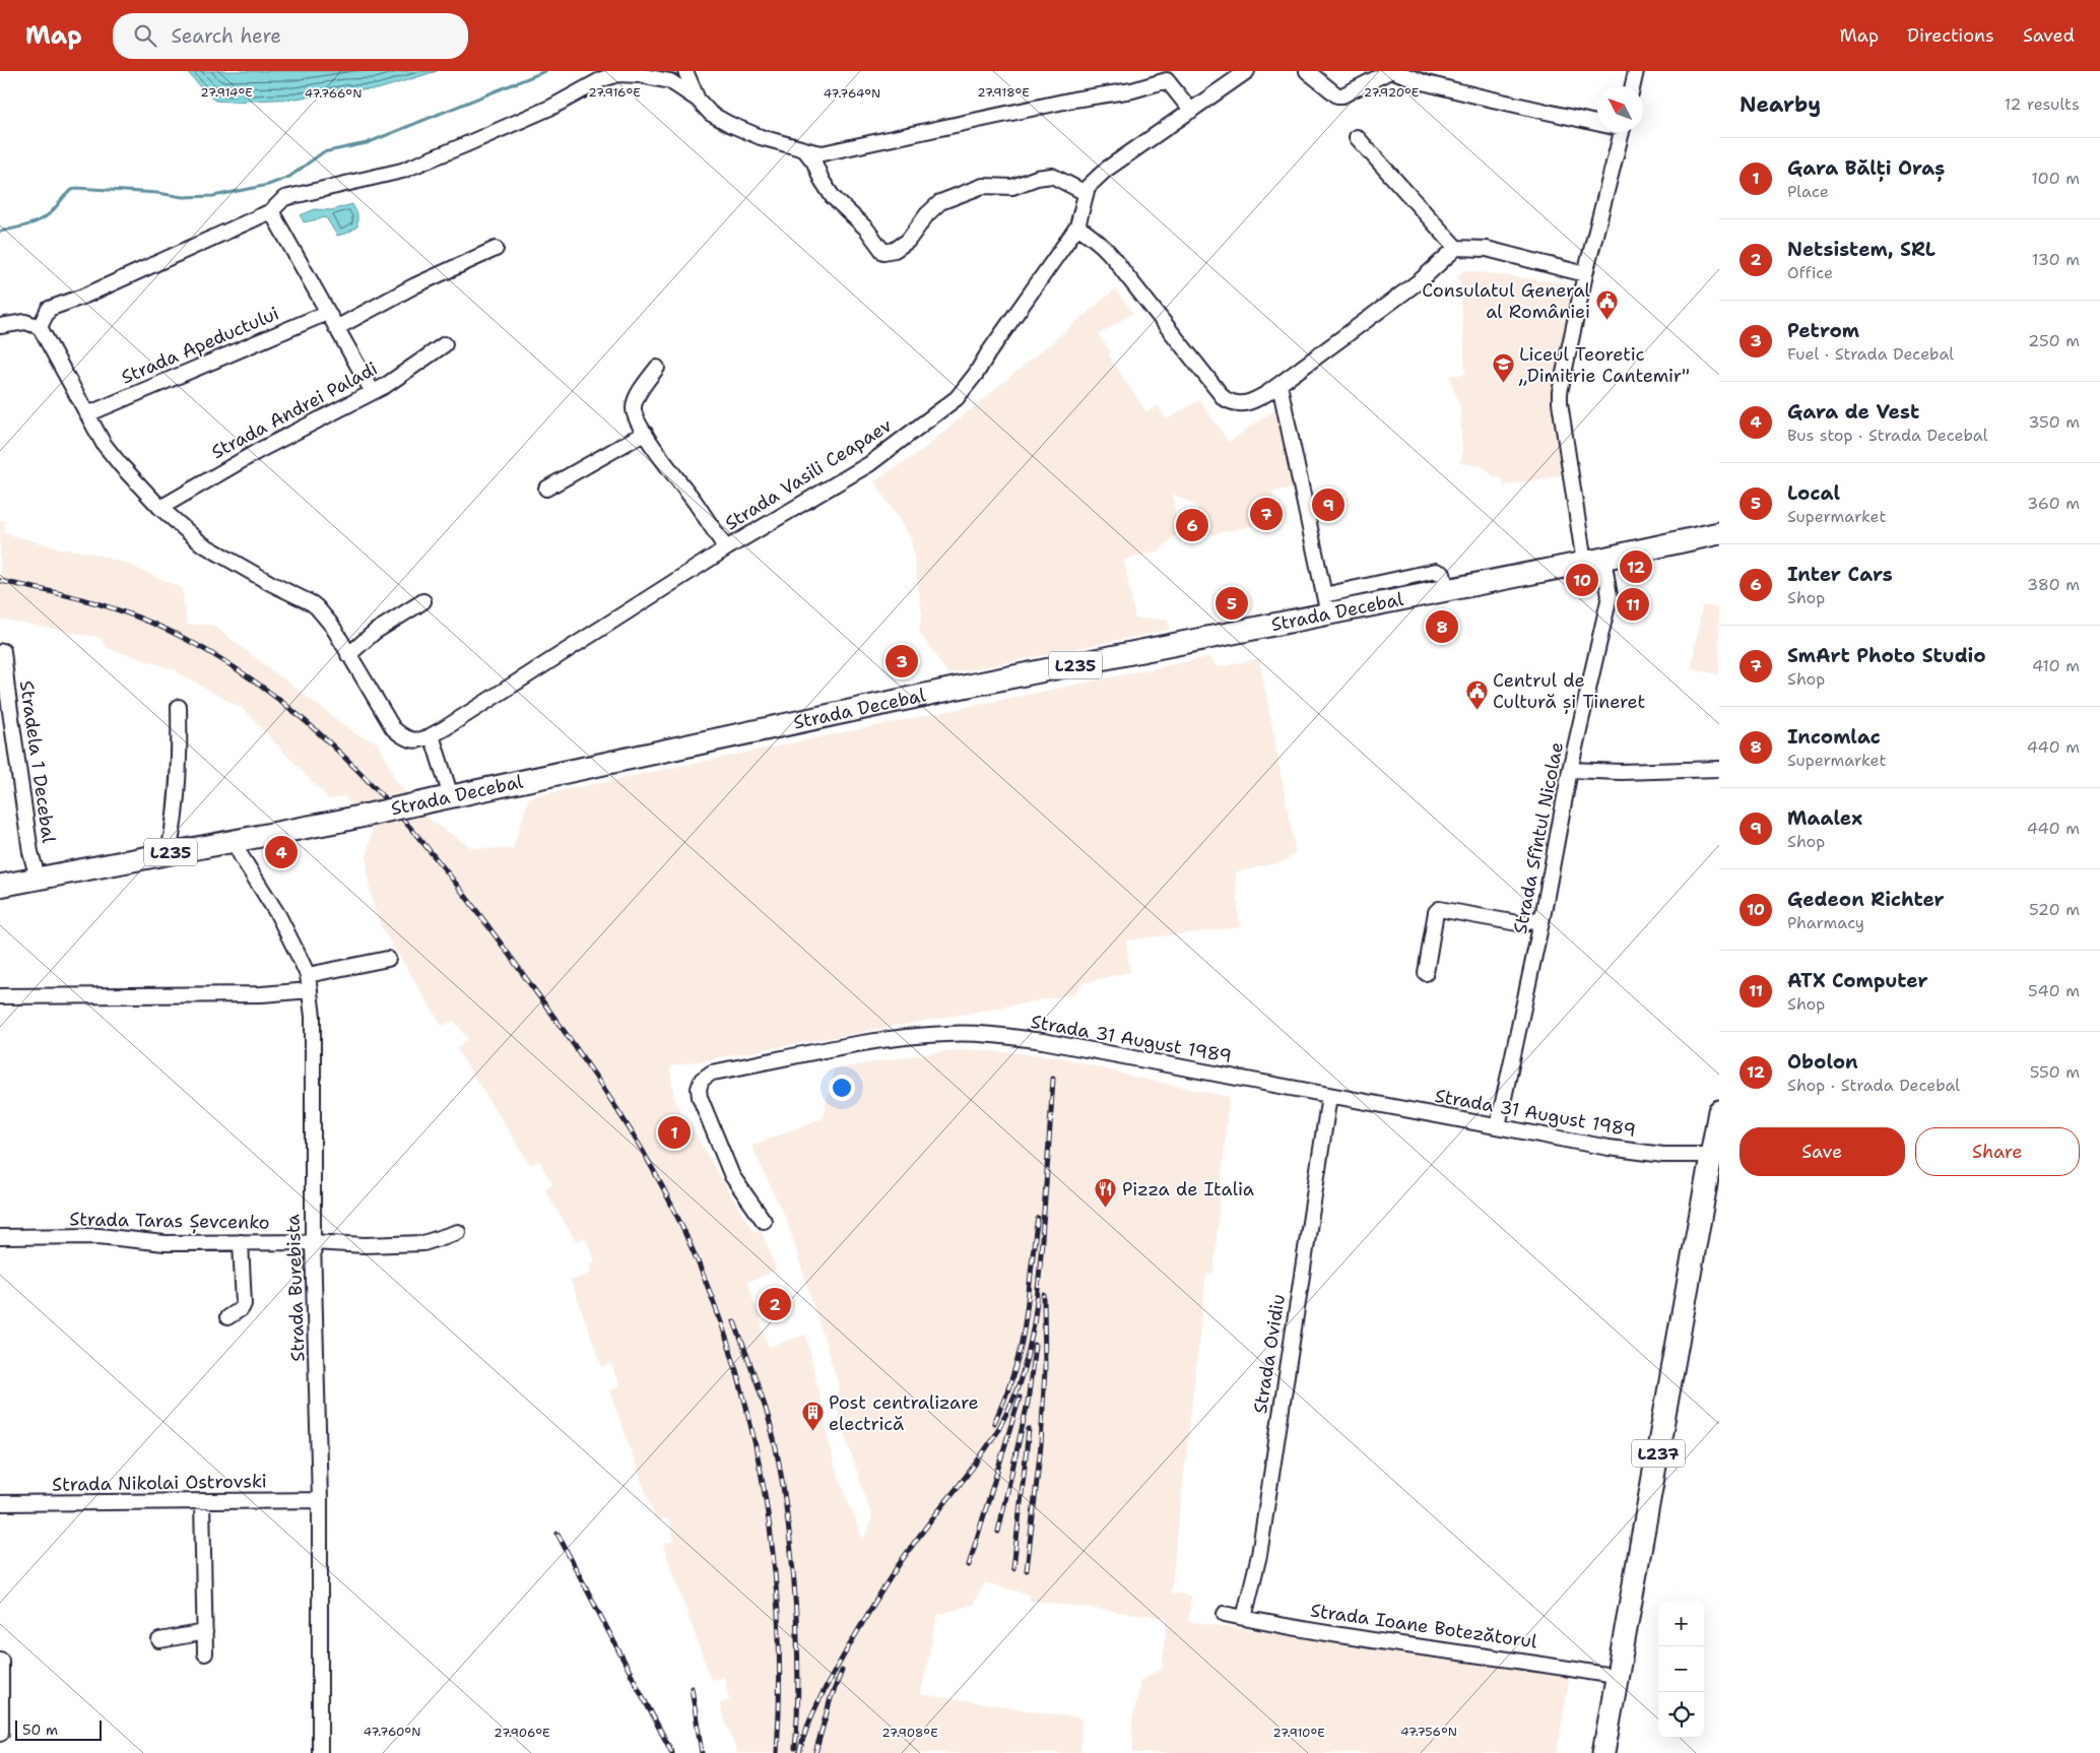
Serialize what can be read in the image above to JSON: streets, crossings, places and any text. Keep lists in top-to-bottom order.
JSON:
{
  "streets": {
    "main road": ["Strada Decebal", "L235", "L237"],
    "street": [
      "Strada Apeductului",
      "Strada Andrei Paladi",
      "Strada Vasili Ceapaev",
      "Stradela 1 Decebal",
      "Strada Sfîntul Nicolae",
      "Strada 31 August 1989",
      "Strada Taras Șevcenko",
      "Strada Burebista",
      "Strada Ovidiu",
      "Strada Nikolai Ostrovski",
      "Strada Ioane Botezătorul"
    ]
  },
  "crossings": [
    ["Strada Decebal", "Stradela 1 Decebal"],
    ["Strada Decebal", "Strada Sfîntul Nicolae"],
    ["Strada Decebal", "Strada Burebista"],
    ["Strada Sfîntul Nicolae", "Strada 31 August 1989"],
    ["Strada 31 August 1989", "Strada Ovidiu"],
    ["Strada 31 August 1989", "L237"],
    ["Strada Taras Șevcenko", "Strada Burebista"],
    ["Strada Burebista", "Strada Nikolai Ostrovski"],
    ["Strada Ovidiu", "Strada Ioane Botezătorul"],
    ["L237", "Strada Ioane Botezătorul"]
  ],
  "places": {
    "public building": ["Consulatul General al României", "Centrul de Cultură și Tineret"],
    "school or university": ["Liceul Teoretic „Dimitrie Cantemir\""],
    "restaurant": ["Pizza de Italia"],
    "building": ["Post centralizare electrică"]
  },
  "scale_bar": "50 m",
  "north": "top left",
  "page": {
    "header": "Map",
    "search": "Search here",
    "nav": ["Map", "Directions", "Saved"],
    "heading": ["Nearby", "12 results"],
    "list": [
      {
        "mark": "1",
        "name": "Gara Bălți Oraș",
        "note": "Place",
        "value": "100 m"
      },
      {
        "mark": "2",
        "name": "Netsistem, SRL",
        "note": "Office",
        "value": "130 m"
      },
      {
        "mark": "3",
        "name": "Petrom",
        "note": "Fuel · Strada Decebal",
        "value": "250 m"
      },
      {
        "mark": "4",
        "name": "Gara de Vest",
        "note": "Bus stop · Strada Decebal",
        "value": "350 m"
      },
      {
        "mark": "5",
        "name": "Local",
        "note": "Supermarket",
        "value": "360 m"
      },
      {
        "mark": "6",
        "name": "Inter Cars",
        "note": "Shop",
        "value": "380 m"
      },
      {
        "mark": "7",
        "name": "SmArt Photo Studio",
        "note": "Shop",
        "value": "410 m"
      },
      {
        "mark": "8",
        "name": "Incomlac",
        "note": "Supermarket",
        "value": "440 m"
      },
      {
        "mark": "9",
        "name": "Maalex",
        "note": "Shop",
        "value": "440 m"
      },
      {
        "mark": "10",
        "name": "Gedeon Richter",
        "note": "Pharmacy",
        "value": "520 m"
      },
      {
        "mark": "11",
        "name": "ATX Computer",
        "note": "Shop",
        "value": "540 m"
      },
      {
        "mark": "12",
        "name": "Obolon",
        "note": "Shop · Strada Decebal",
        "value": "550 m"
      }
    ],
    "pins": [
      "9",
      "7",
      "6",
      "12",
      "10",
      "5",
      "11",
      "8",
      "3",
      "4",
      "1",
      "2"
    ],
    "buttons": ["Save", "Share"],
    "map_buttons": ["+", "−"],
    "scale": "50 m"
  },
  "coordinates": [
    "27.914°E",
    "27.916°E",
    "27.918°E",
    "27.920°E",
    "47.766°N",
    "47.764°N",
    "47.760°N",
    "47.756°N",
    "27.906°E",
    "27.908°E",
    "27.910°E"
  ]
}
